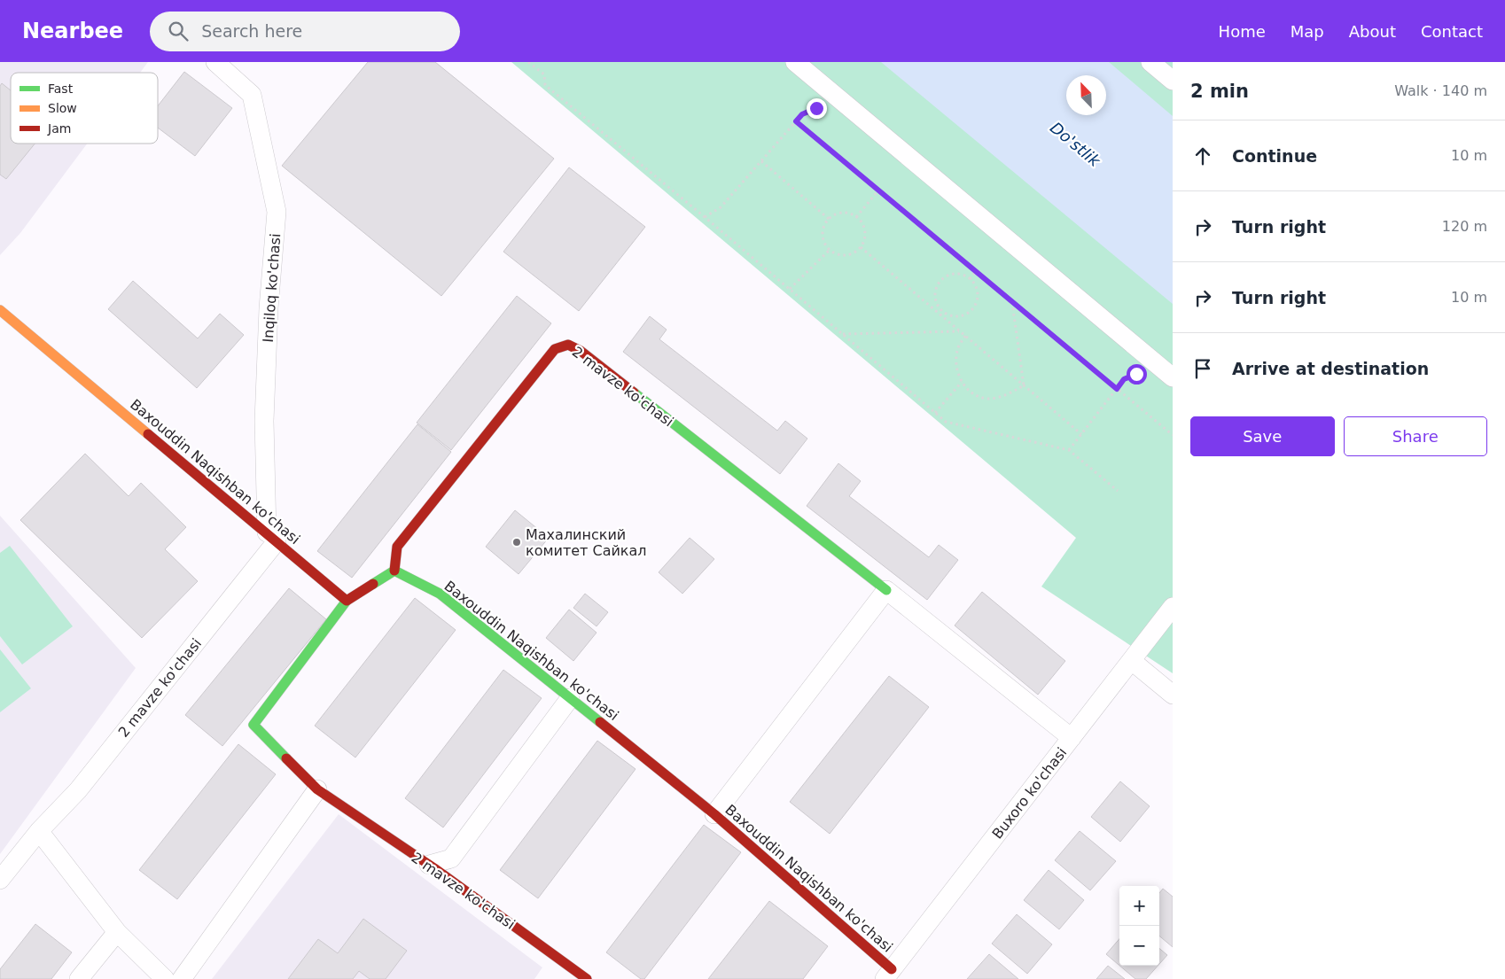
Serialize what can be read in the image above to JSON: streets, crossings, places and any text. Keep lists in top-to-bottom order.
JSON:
{
  "streets": {
    "street": [
      "Inqiloq ko'chasi",
      "2 mavze ko'chasi",
      "Baxouddin Naqishban ko'chasi",
      "Buxoro ko'chasi"
    ]
  },
  "crossings": [
    ["Inqiloq ko'chasi", "2 mavze ko'chasi"],
    ["Inqiloq ko'chasi", "Baxouddin Naqishban ko'chasi"],
    ["2 mavze ko'chasi", "Baxouddin Naqishban ko'chasi"],
    ["Baxouddin Naqishban ko'chasi", "Buxoro ko'chasi"]
  ],
  "water": ["Do'stlik"],
  "places": ["Махалинский комитет Сайкал"],
  "legend": ["Fast", "Slow", "Jam"],
  "north": "top left",
  "page": {
    "header": "Nearbee",
    "search": "Search here",
    "nav": [
      "Home",
      "Map",
      "About",
      "Contact"
    ],
    "heading": ["2 min", "Walk · 140 m"],
    "list": [
      ["Continue", "10 m"],
      ["Turn right", "120 m"],
      ["Turn right", "10 m"],
      "Arrive at destination"
    ],
    "buttons": ["Save", "Share"],
    "map_buttons": ["+", "−"]
  }
}
